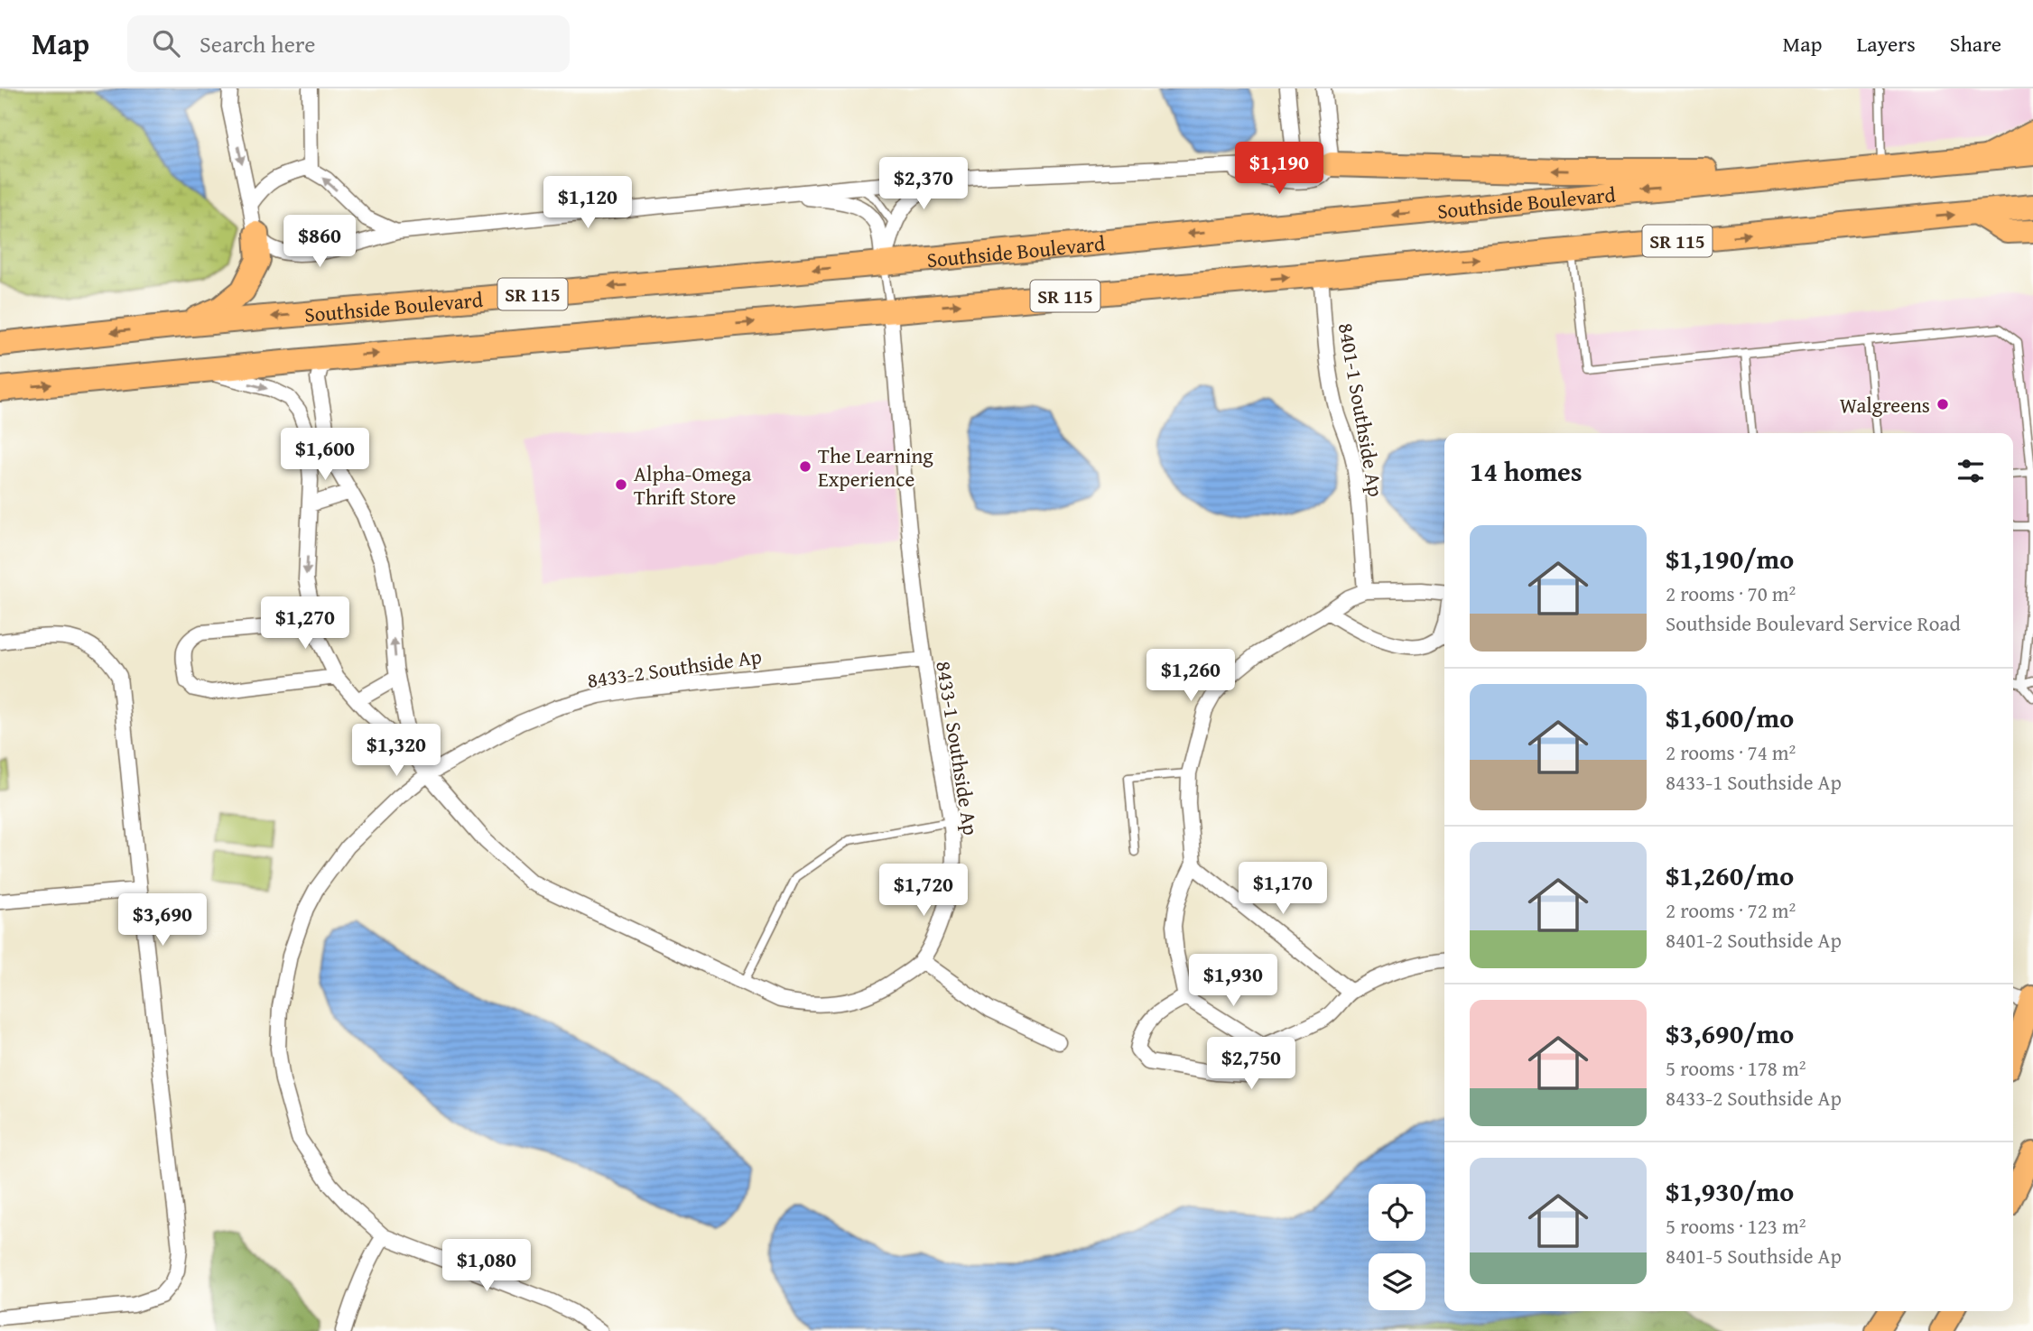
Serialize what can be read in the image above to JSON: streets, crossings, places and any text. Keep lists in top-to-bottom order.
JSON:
{
  "streets": {
    "highway": ["Southside Boulevard", "SR 115"],
    "street": ["8401-1 Southside Ap", "8433-2 Southside Ap", "8433-1 Southside Ap"]
  },
  "crossings": [
    ["SR 115", "8401-1 Southside Ap"],
    ["SR 115", "8433-1 Southside Ap"],
    ["8433-2 Southside Ap", "8433-1 Southside Ap"]
  ],
  "places": ["Walgreens", "The Learning Experience", "Alpha-Omega Thrift Store"],
  "page": {
    "header": "Map",
    "search": "Search here",
    "nav": ["Map", "Layers", "Share"],
    "price": [
      "$1,190",
      "$2,370",
      "$1,120",
      "$860",
      "$1,600",
      "$1,270",
      "$1,260",
      "$1,320",
      "$1,170",
      "$1,720",
      "$3,690",
      "$1,930",
      "$2,750",
      "$1,080"
    ],
    "heading": "14 homes",
    "list": [
      {
        "name": "$1,190/mo",
        "note": "2 rooms · 70 m² · Southside Boulevard Service Road"
      },
      {
        "name": "$1,600/mo",
        "note": "2 rooms · 74 m² · 8433-1 Southside Ap"
      },
      {
        "name": "$1,260/mo",
        "note": "2 rooms · 72 m² · 8401-2 Southside Ap"
      },
      {
        "name": "$3,690/mo",
        "note": "5 rooms · 178 m² · 8433-2 Southside Ap"
      },
      {
        "name": "$1,930/mo",
        "note": "5 rooms · 123 m² · 8401-5 Southside Ap"
      }
    ]
  }
}
